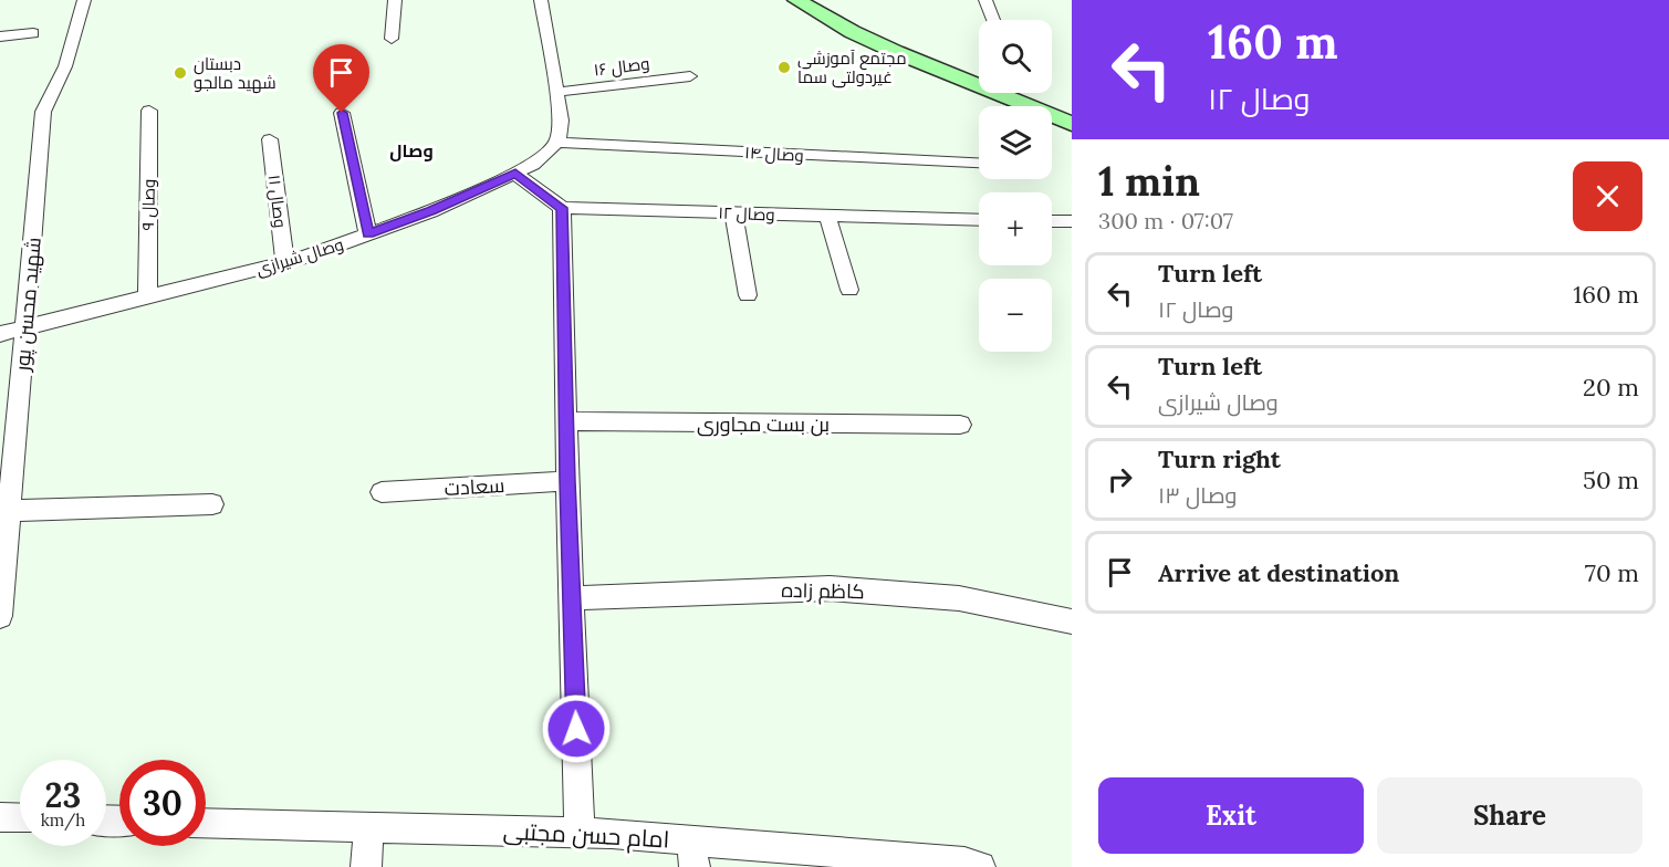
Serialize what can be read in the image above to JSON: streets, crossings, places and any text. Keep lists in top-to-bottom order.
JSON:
{
  "streets": {
    "street": [
      "وصال ۱۶",
      "وصال ۱۴",
      "وصال ۱۱",
      "وصال ۹",
      "وصال ۱۲",
      "وصال شیرازی",
      "شهید محسن پور",
      "بن بست مجاوری",
      "سعادت",
      "کاظم زاده",
      "امام حسن مجتبی"
    ]
  },
  "crossings": [
    ["وصال ۱۴", "وصال شیرازی"],
    ["وصال ۱۱", "وصال شیرازی"],
    ["وصال ۹", "وصال شیرازی"],
    ["وصال شیرازی", "شهید محسن پور"]
  ],
  "districts": ["وصال"],
  "places": ["مجتمع آموزشی غیردولتی سما", "دبستان شهید مالجو"],
  "page": {
    "turn": ["160 m", "وصال ۱۲"],
    "map_buttons": ["+", "−"],
    "heading": ["1 min", "300 m · 07:07"],
    "list": [
      {
        "name": "Turn left",
        "note": "وصال ۱۲",
        "value": "160 m"
      },
      {
        "name": "Turn left",
        "note": "وصال شیرازی",
        "value": "20 m"
      },
      {
        "name": "Turn right",
        "note": "وصال ۱۳",
        "value": "50 m"
      },
      {
        "name": "Arrive at destination",
        "value": "70 m"
      }
    ],
    "speed": "23 km/h",
    "limit": "30",
    "buttons": ["Exit", "Share"]
  }
}
